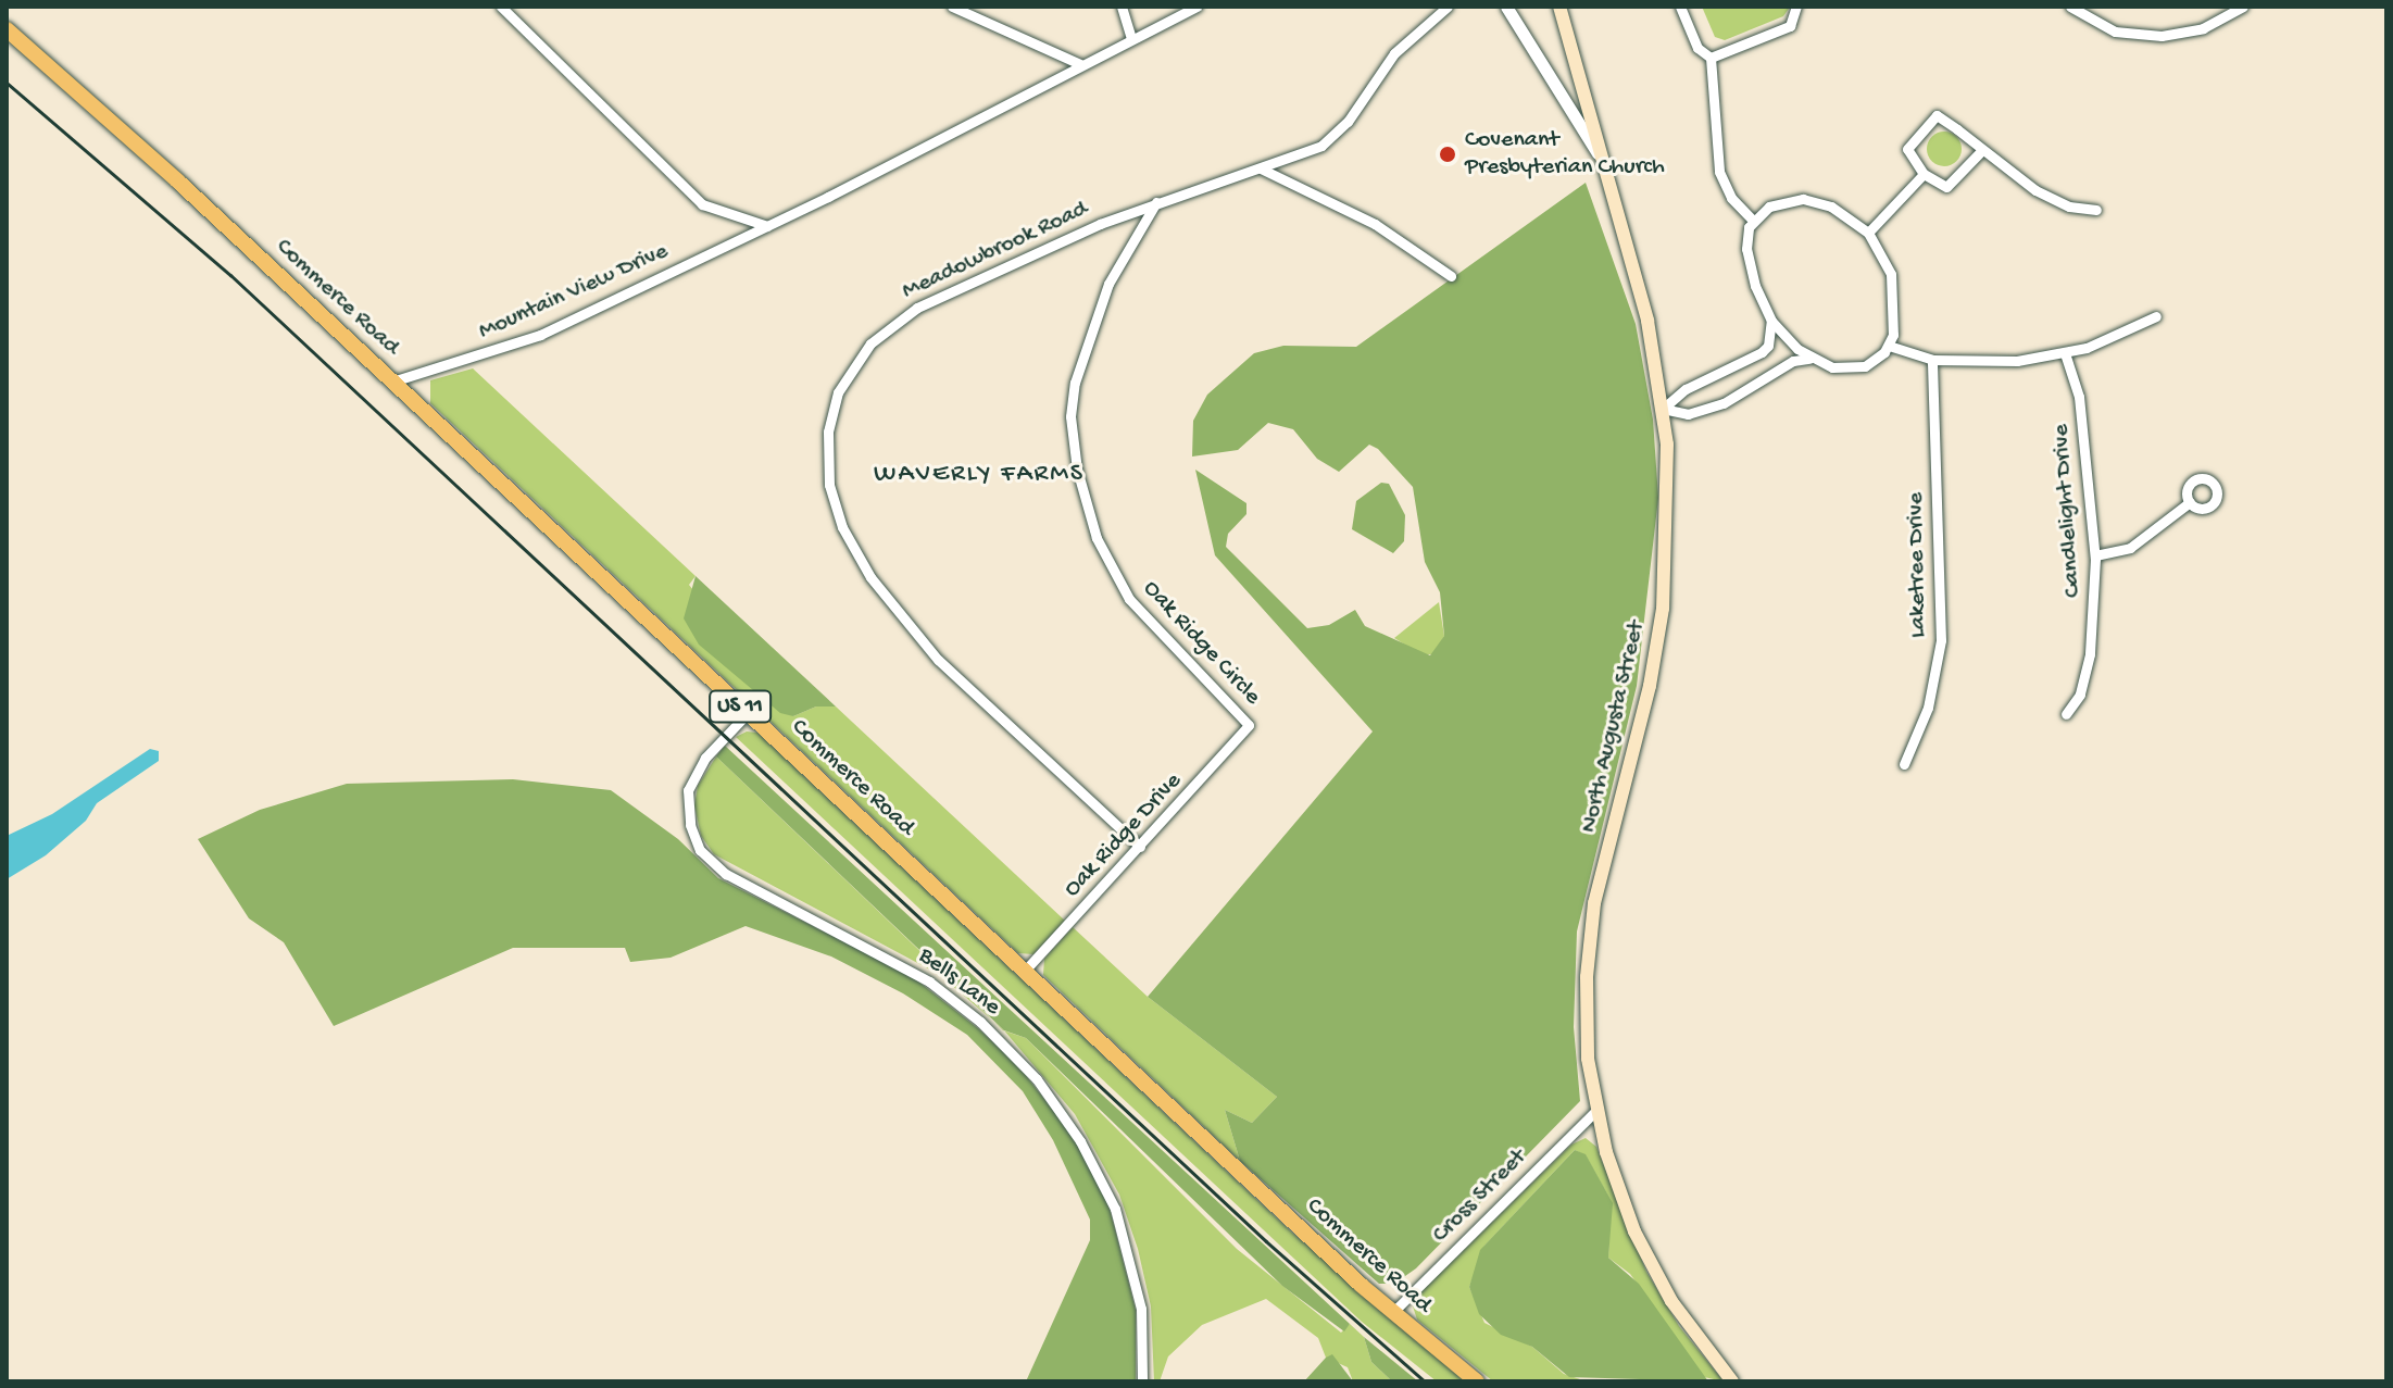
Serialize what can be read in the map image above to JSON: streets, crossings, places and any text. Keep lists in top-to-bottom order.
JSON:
{
  "streets": {
    "main road": ["Commerce Road", "US 11", "North Augusta Street"],
    "street": [
      "Meadowbrook Road",
      "Mountain View Drive",
      "Candlelight Drive",
      "Laketree Drive",
      "Oak Ridge Circle",
      "Oak Ridge Drive",
      "Bells Lane",
      "Cross Street"
    ]
  },
  "crossings": [
    ["Meadowbrook Road", "Oak Ridge Circle"],
    ["Meadowbrook Road", "Oak Ridge Drive"],
    ["Mountain View Drive", "Commerce Road"],
    ["Commerce Road", "Oak Ridge Drive"],
    ["Commerce Road", "Bells Lane"],
    ["Commerce Road", "Cross Street"],
    ["Oak Ridge Circle", "Oak Ridge Drive"],
    ["North Augusta Street", "Cross Street"]
  ],
  "districts": ["WAVERLY FARMS"],
  "places": ["Covenant Presbyterian Church"]
}
